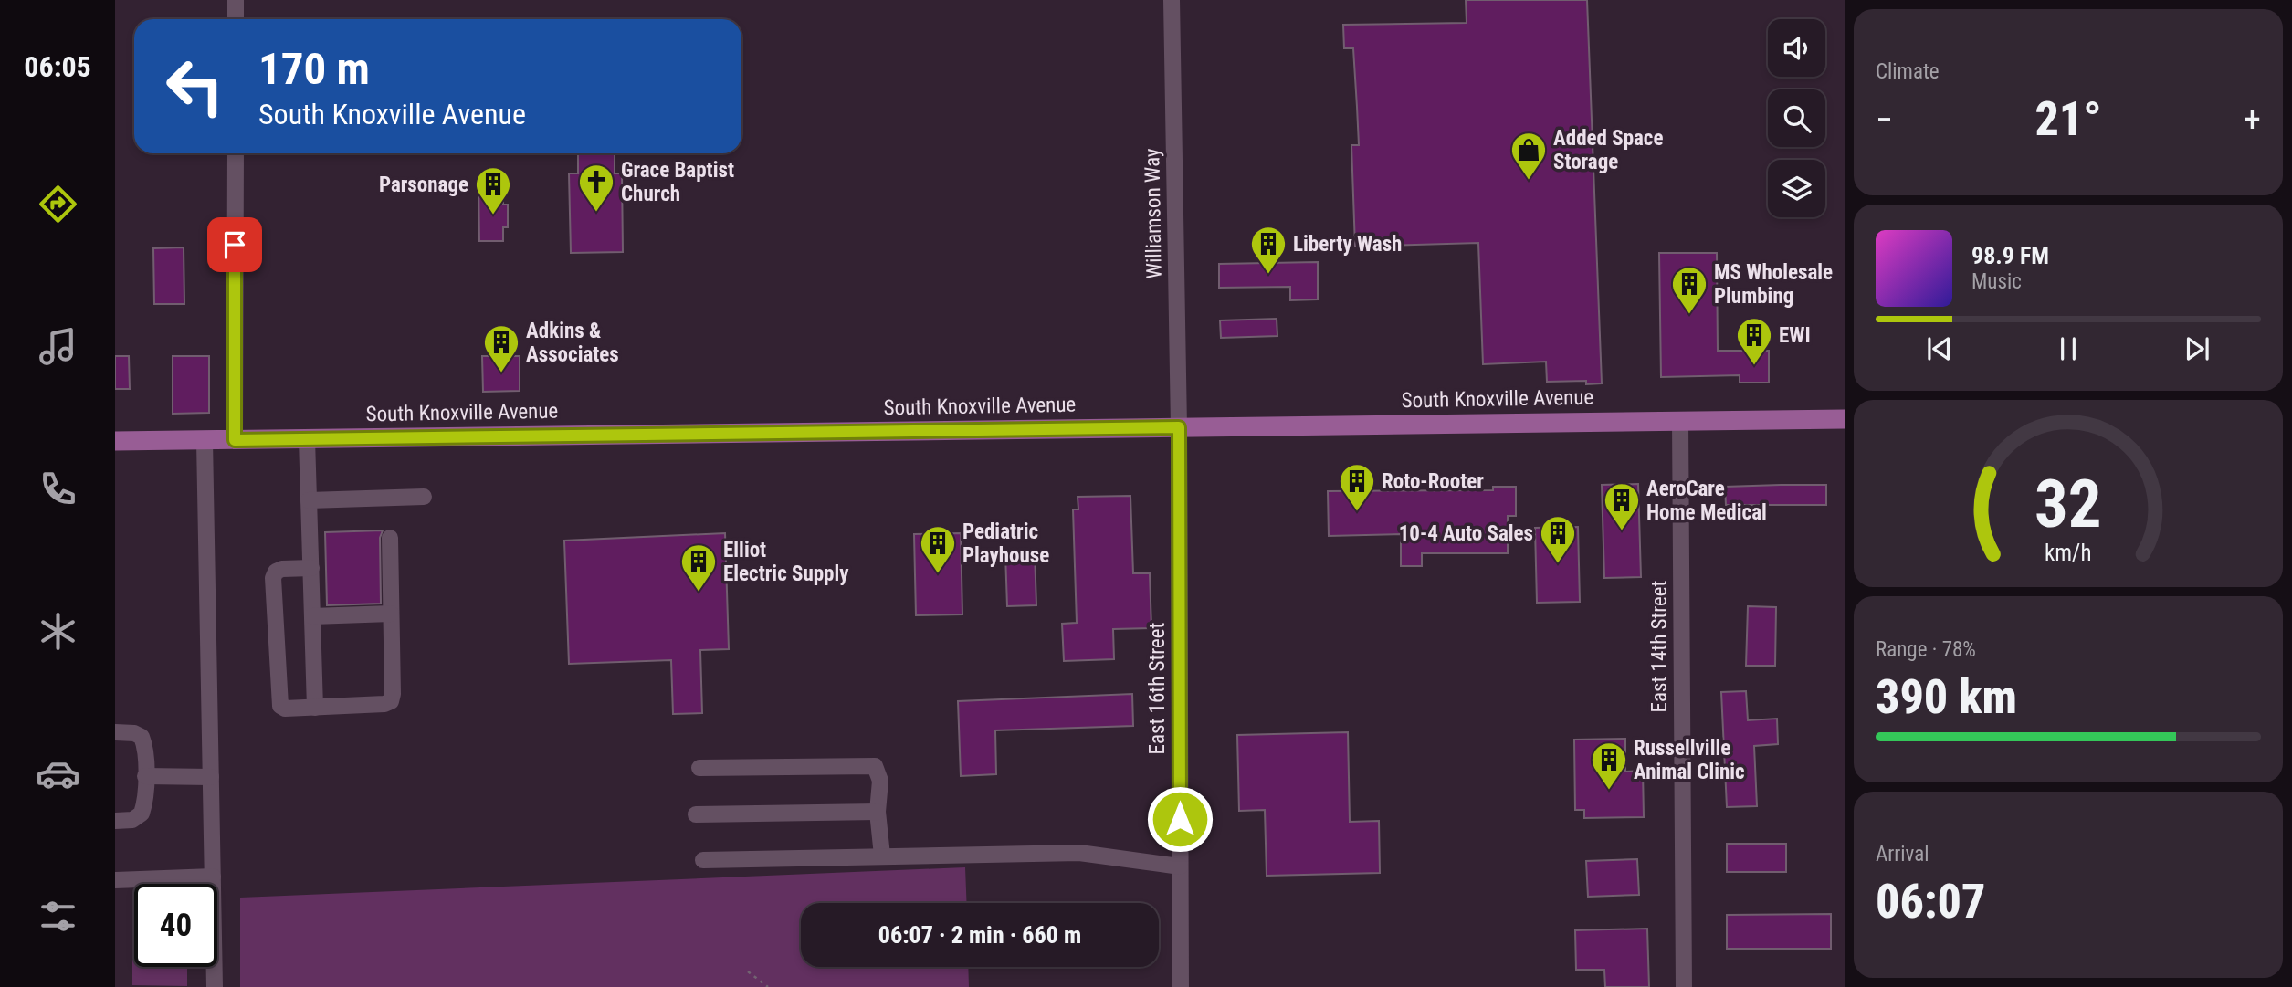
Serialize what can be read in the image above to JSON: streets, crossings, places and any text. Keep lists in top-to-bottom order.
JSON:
{
  "streets": {
    "main road": ["South Knoxville Avenue"],
    "street": ["Williamson Way", "East 14th Street", "East 16th Street"]
  },
  "crossings": [
    ["Williamson Way", "South Knoxville Avenue"],
    ["Williamson Way", "East 16th Street"],
    ["South Knoxville Avenue", "East 14th Street"],
    ["South Knoxville Avenue", "East 16th Street"]
  ],
  "places": {
    "shop": ["Added Space Storage"],
    "church": ["Grace Baptist Church"],
    "building": [
      "Parsonage",
      "Liberty Wash",
      "MS Wholesale Plumbing",
      "EWI",
      "Adkins & Associates",
      "Roto-Rooter",
      "AeroCare Home Medical",
      "10-4 Auto Sales",
      "Pediatric Playhouse",
      "Elliot Electric Supply",
      "Russellville Animal Clinic"
    ]
  },
  "page": {
    "tabs": "06:05",
    "tile": [
      "Climate",
      ["Range · 78%", "390 km"],
      ["Arrival", "06:07"]
    ],
    "turn": ["170 m", "South Knoxville Avenue"],
    "heat": ["−", "21°", "+"],
    "song": ["98.9 FM", "Music"],
    "limit": "40",
    "trip": "06:07 · 2 min · 660 m",
    "gauge": ["32", "km/h"]
  }
}
